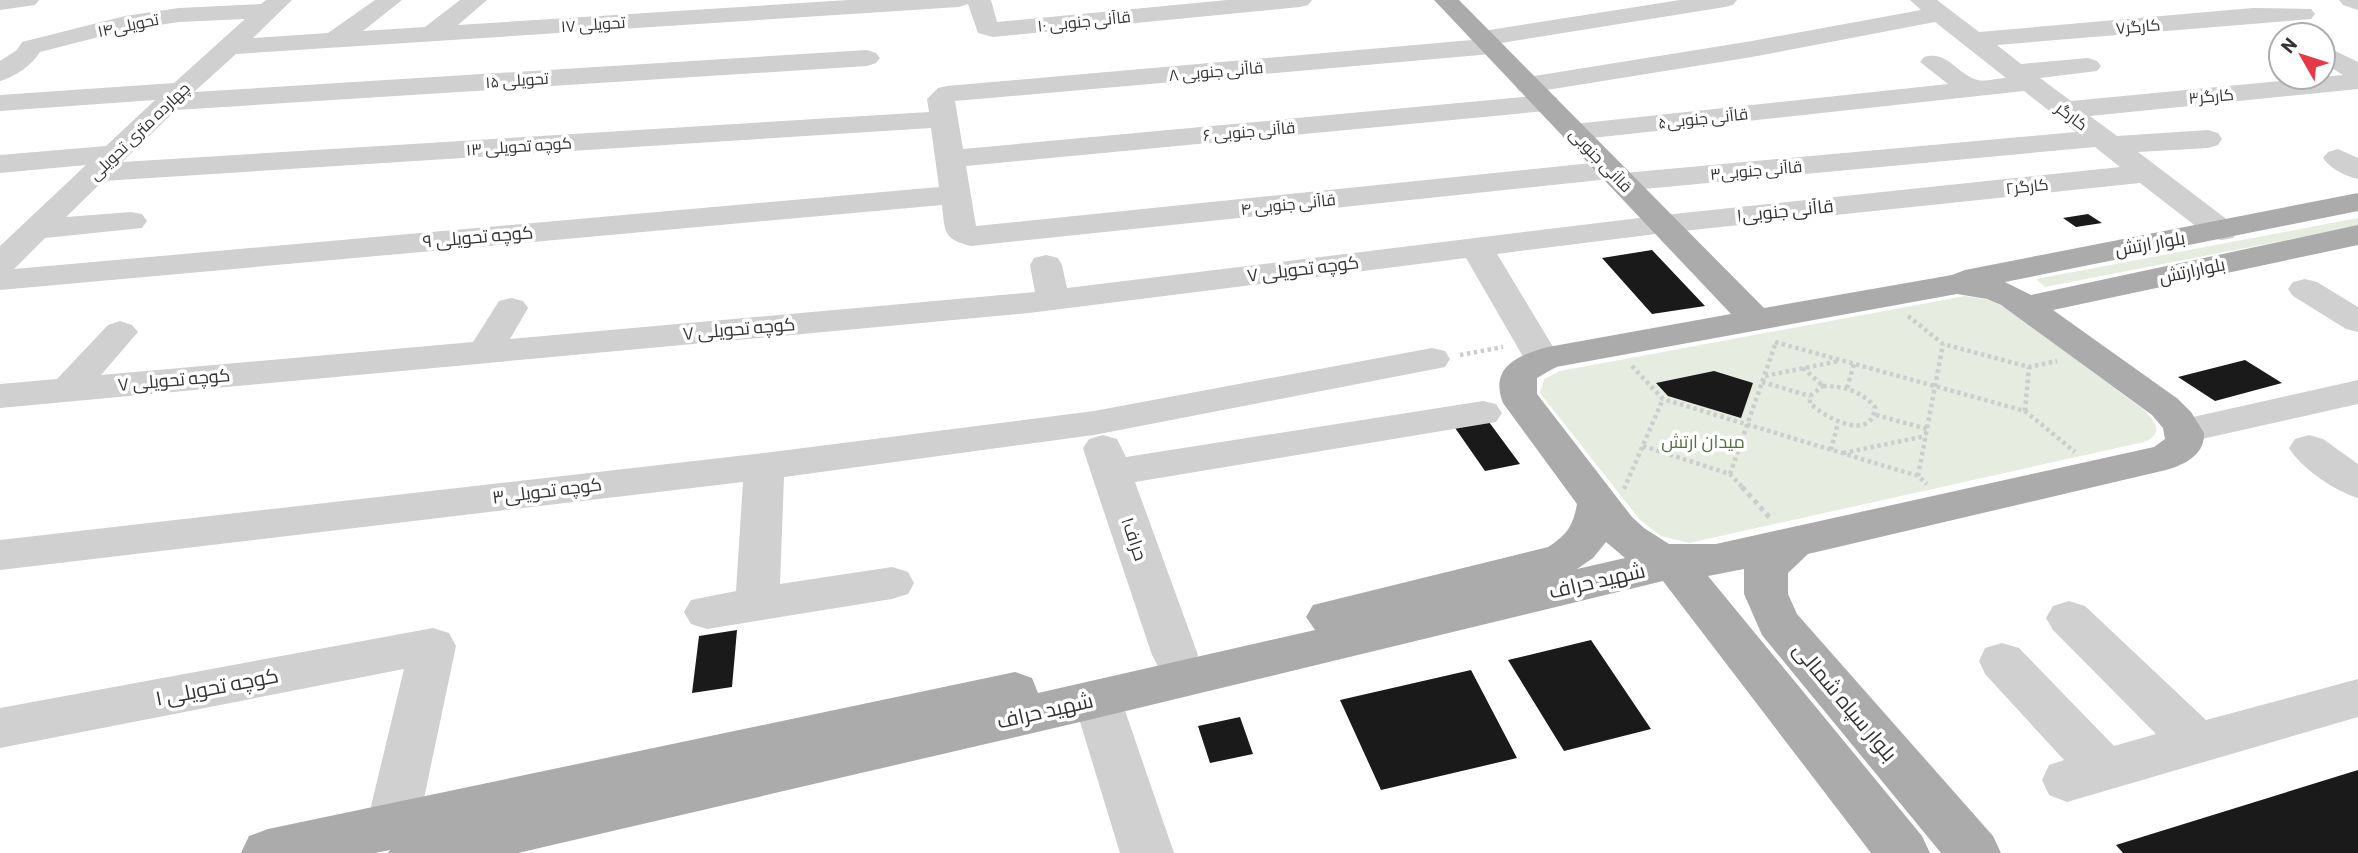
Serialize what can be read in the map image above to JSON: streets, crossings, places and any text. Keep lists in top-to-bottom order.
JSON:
{
  "streets": {
    "main road": [
      "قاآنی جنوبی",
      "بلوار ارتش",
      "بلوارارتش",
      "شهید حراف",
      "بلوار سپاه شمالی"
    ],
    "street": [
      "قاآنی جنوبی ۱۰",
      "تحویلی ۱۷",
      "تحویلی۱۴",
      "کارگر۷",
      "قاآنی جنوبی ۸",
      "تحویلی ۱۵",
      "کارگر۳",
      "کارگر",
      "قاآنی جنوبی۵",
      "چهارده متری تحویلی",
      "قاآنی جنوبی ۶",
      "کوچه تحویلی ۱۳",
      "قاآنی جنوبی۳",
      "کارگر۲",
      "قاآنی جنوبی ۴",
      "قاآنی جنوبی۱",
      "کوچه تحویلی ۹",
      "کوچه تحویلی ۷",
      "کوچه تحویلی۳",
      "حراف۱",
      "کوچه تحویلی ۱"
    ]
  },
  "crossings": [
    ["تحویلی ۱۷", "تحویلی ۱۵"],
    ["تحویلی ۱۷", "چهارده متری تحویلی"],
    ["تحویلی۱۴", "چهارده متری تحویلی"],
    ["کارگر۷", "کارگر"],
    ["قاآنی جنوبی ۸", "کوچه تحویلی ۱۳"],
    ["قاآنی جنوبی ۸", "قاآنی جنوبی"],
    ["تحویلی ۱۵", "چهارده متری تحویلی"],
    ["کارگر۳", "کارگر"],
    ["کارگر", "قاآنی جنوبی۵"],
    ["کارگر", "قاآنی جنوبی ۶"],
    ["کارگر", "قاآنی جنوبی۳"],
    ["کارگر", "کارگر۲"],
    ["کارگر", "بلوار ارتش"],
    ["قاآنی جنوبی۵", "قاآنی جنوبی"],
    ["چهارده متری تحویلی", "کوچه تحویلی ۱۳"],
    ["قاآنی جنوبی ۶", "قاآنی جنوبی"],
    ["قاآنی جنوبی", "قاآنی جنوبی۳"],
    ["قاآنی جنوبی", "قاآنی جنوبی ۴"],
    ["قاآنی جنوبی", "قاآنی جنوبی۱"],
    ["قاآنی جنوبی۳", "قاآنی جنوبی ۴"],
    ["کارگر۲", "قاآنی جنوبی۱"],
    ["قاآنی جنوبی ۴", "کوچه تحویلی ۹"],
    ["قاآنی جنوبی۱", "کوچه تحویلی ۷"],
    ["کوچه تحویلی۳", "حراف۱"],
    ["شهید حراف", "کوچه تحویلی ۱"]
  ],
  "parks": ["میدان ارتش"],
  "north": "top left"
}
